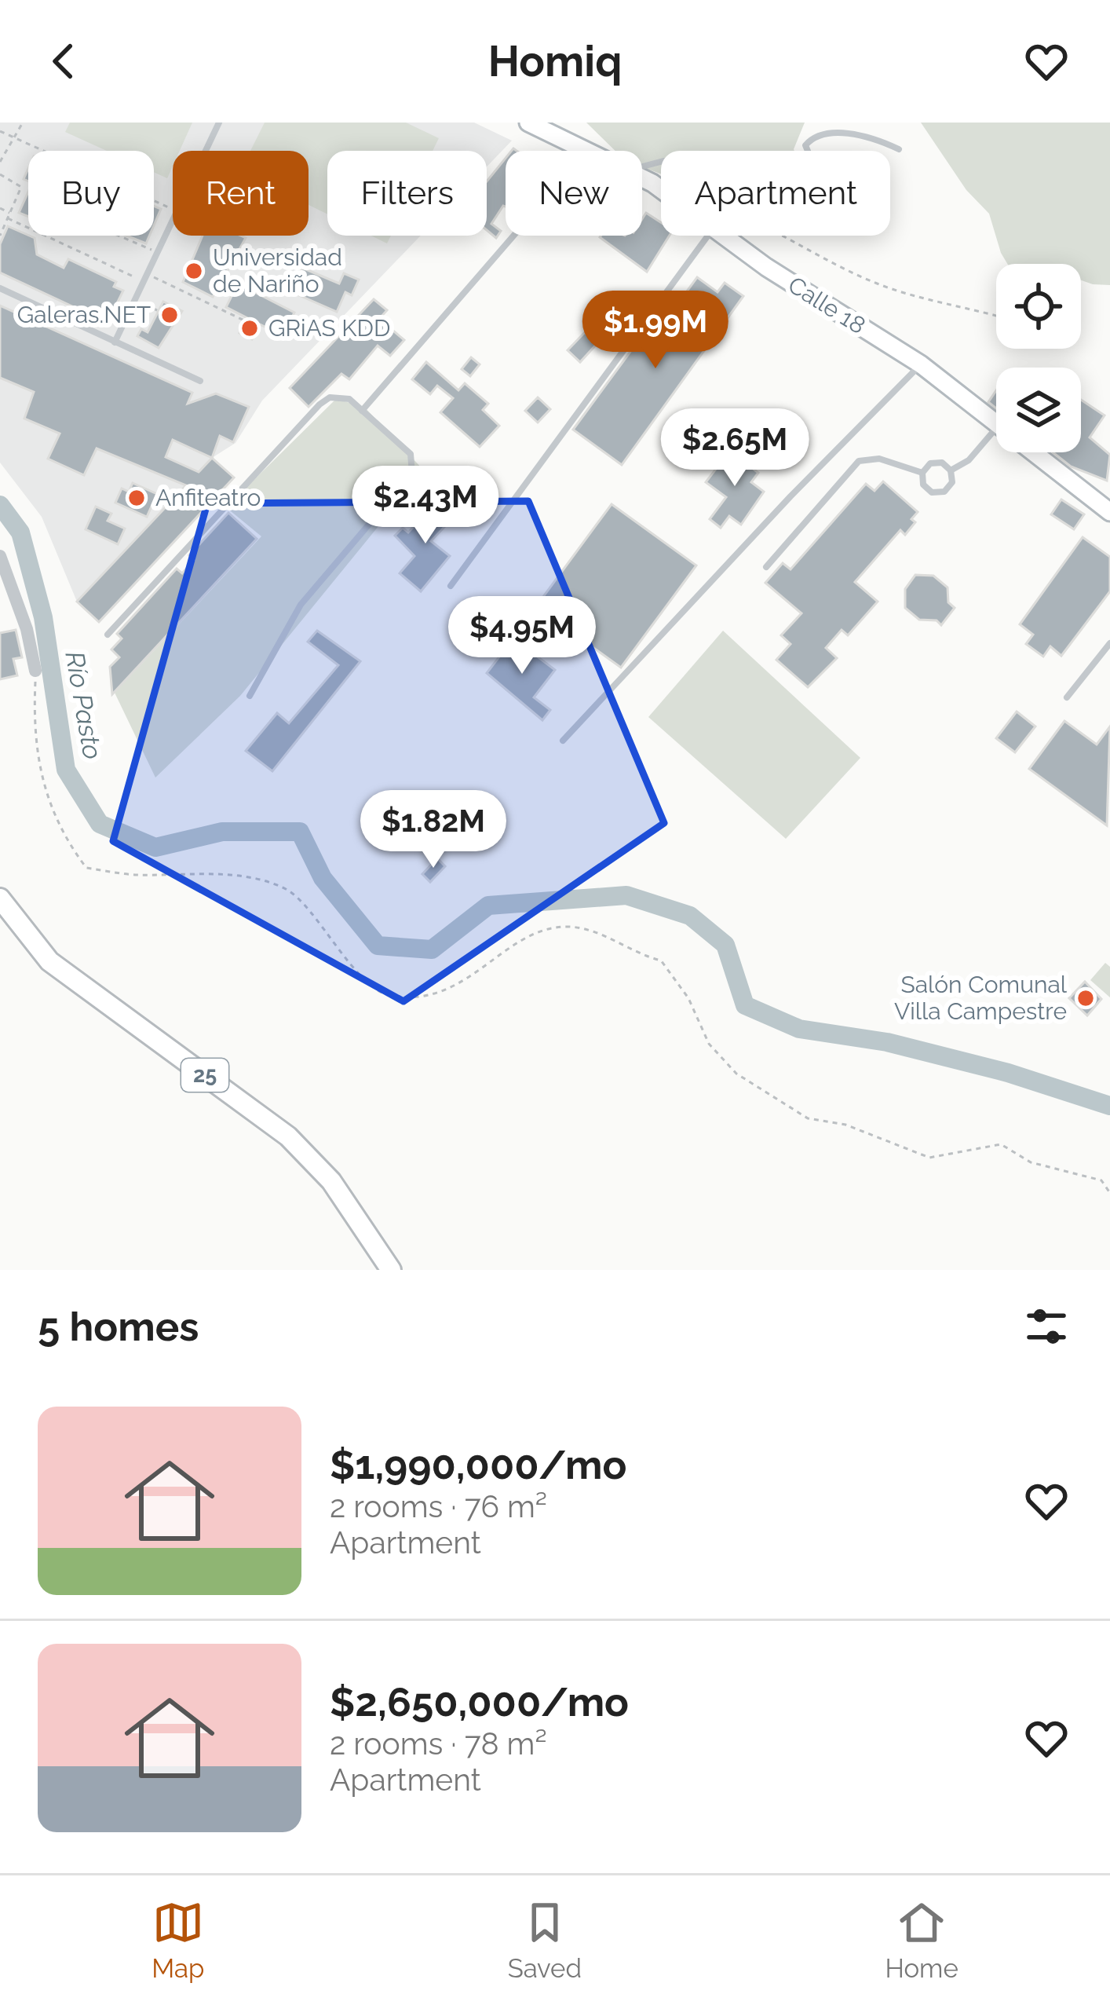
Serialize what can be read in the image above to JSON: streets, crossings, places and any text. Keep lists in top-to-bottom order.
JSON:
{
  "streets": {
    "main road": ["Calle 18", "25"]
  },
  "water": ["Río Pasto"],
  "places": [
    "Universidad de Nariño",
    "Galeras.NET",
    "GRiAS KDD",
    "Anfiteatro",
    "Salón Comunal Villa Campestre"
  ],
  "page": {
    "header": "Homiq",
    "chip": [
      "Buy",
      "Rent",
      "Filters",
      "New",
      "Apartment"
    ],
    "price": [
      "$1.99M",
      "$2.65M",
      "$2.43M",
      "$4.95M",
      "$1.82M"
    ],
    "heading": "5 homes",
    "list": [
      {
        "name": "$1,990,000/mo",
        "note": "2 rooms · 76 m² · Apartment"
      },
      {
        "name": "$2,650,000/mo",
        "note": "2 rooms · 78 m² · Apartment"
      }
    ],
    "tabs": ["Map", "Saved", "Home"]
  }
}
